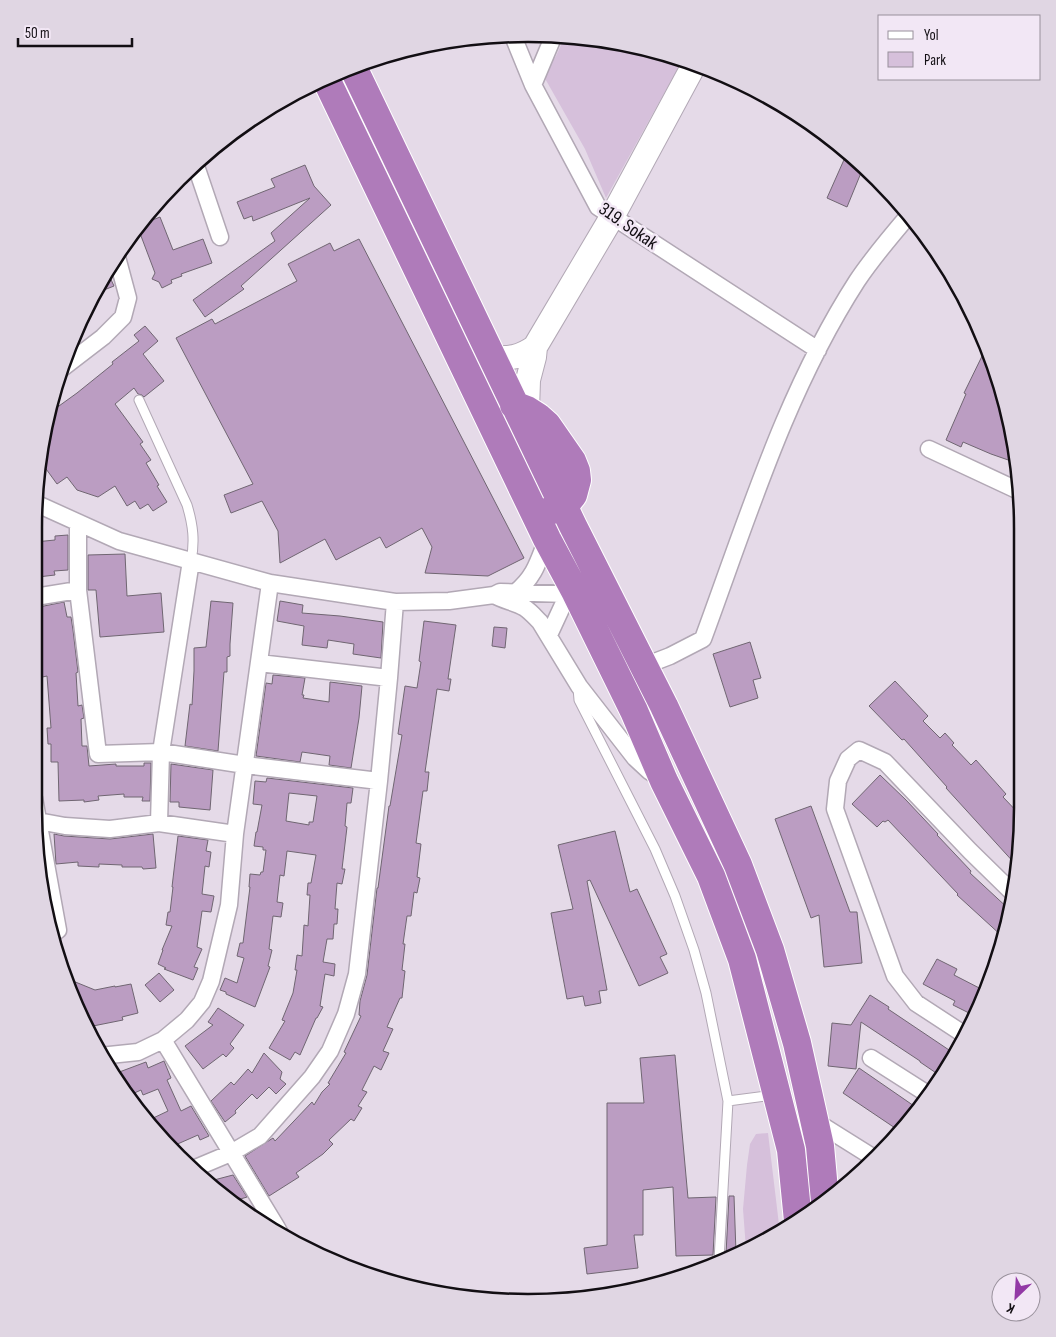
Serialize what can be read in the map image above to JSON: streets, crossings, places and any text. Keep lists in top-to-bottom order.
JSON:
{
  "streets": {
    "street": ["319. Sokak"]
  },
  "legend": ["Yol", "Park"],
  "scale_bar": "50 m",
  "north": "bottom left"
}
